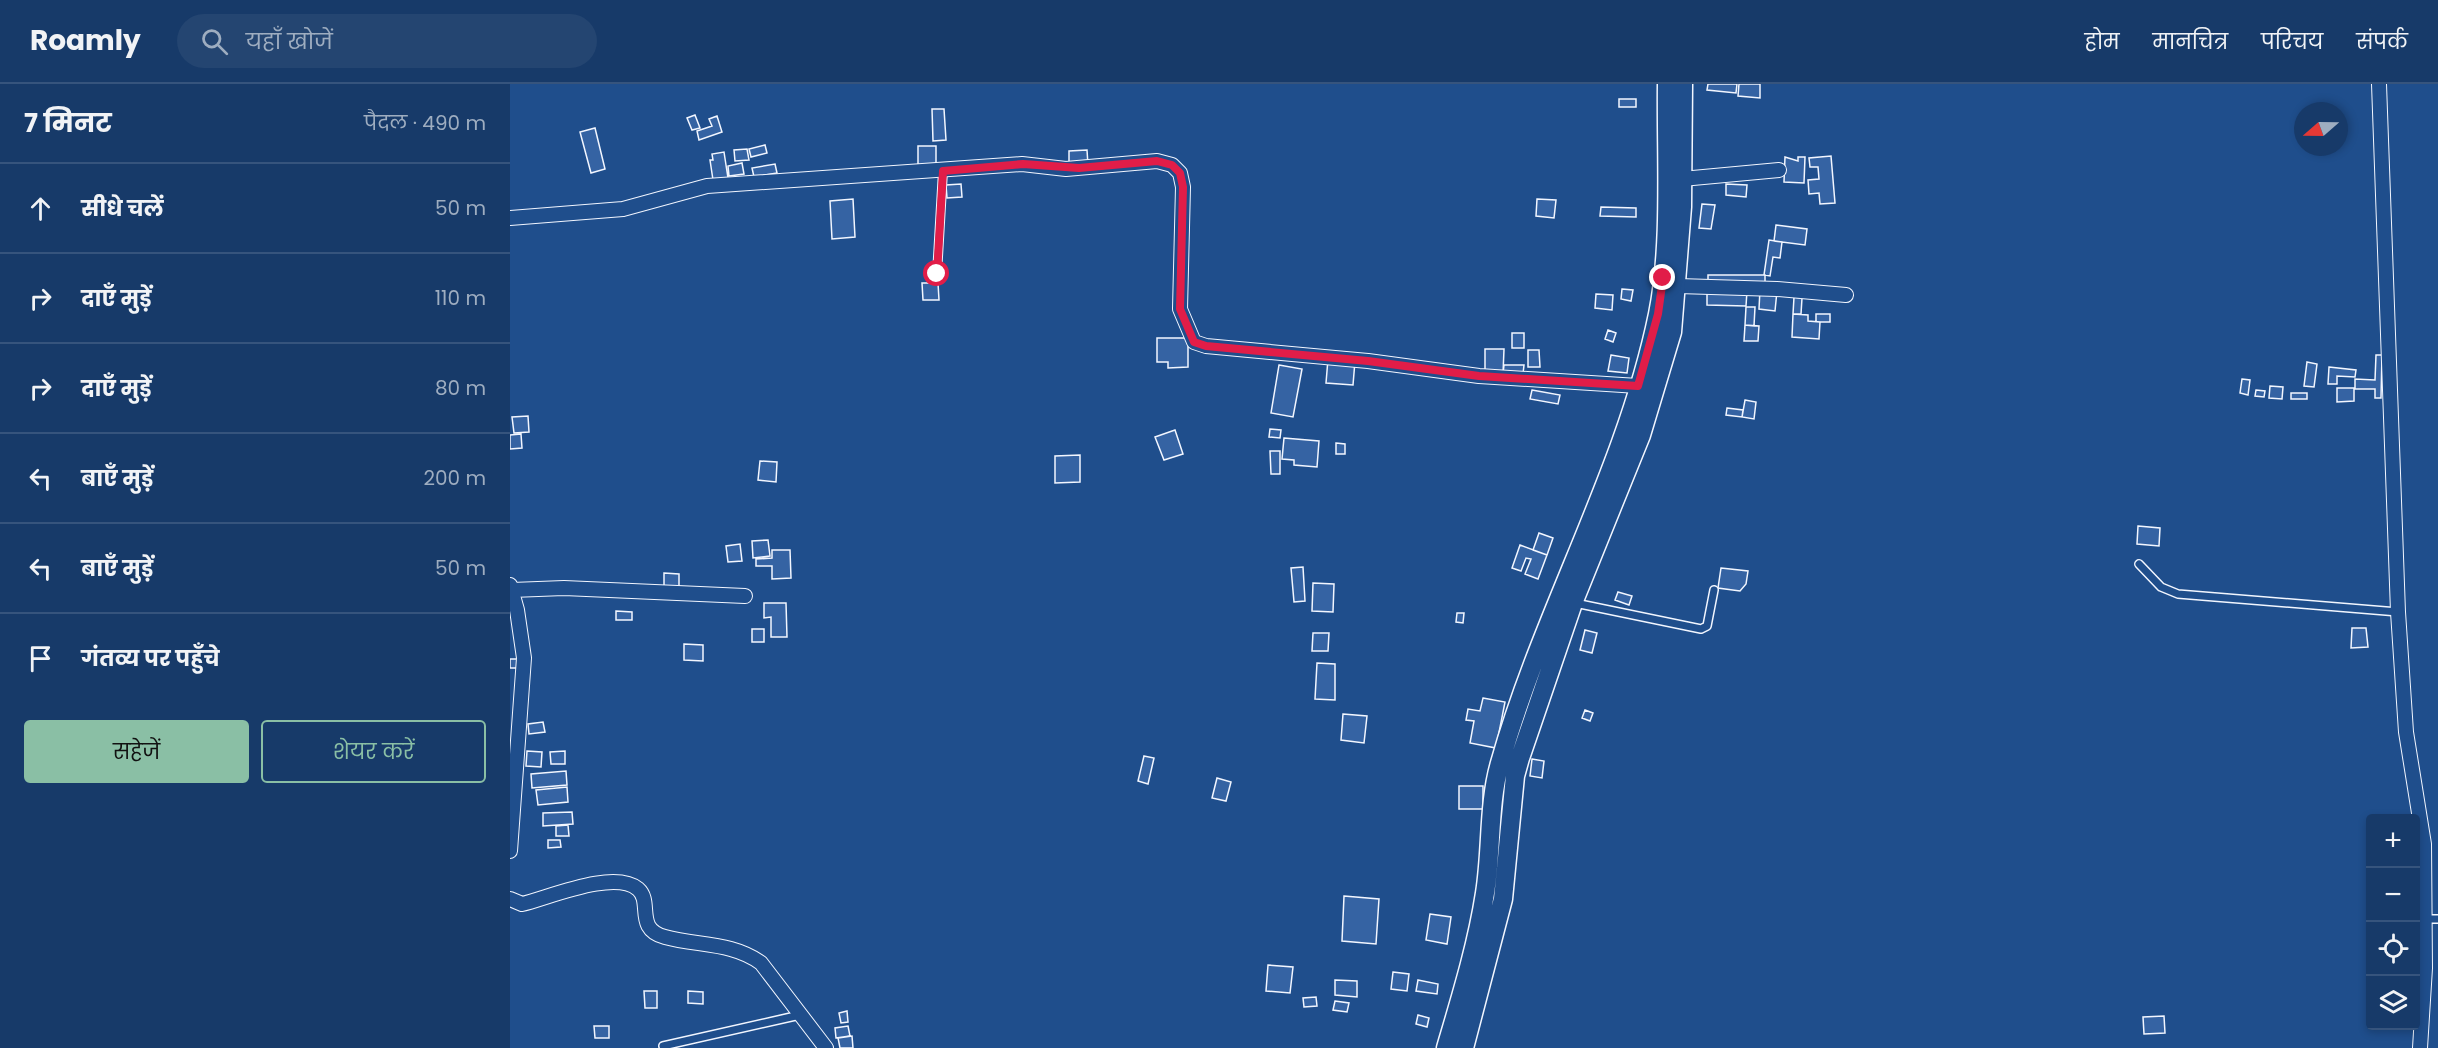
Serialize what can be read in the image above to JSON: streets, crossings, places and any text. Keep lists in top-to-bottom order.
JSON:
{
  "north": "left",
  "page": {
    "header": "Roamly",
    "search": "यहाँ खोजें",
    "nav": [
      "होम",
      "मानचित्र",
      "परिचय",
      "संपर्क"
    ],
    "heading": ["7 मिनट", "पैदल · 490 m"],
    "list": [
      ["सीधे चलें", "50 m"],
      ["दाएँ मुड़ें", "110 m"],
      ["दाएँ मुड़ें", "80 m"],
      ["बाएँ मुड़ें", "200 m"],
      ["बाएँ मुड़ें", "50 m"],
      "गंतव्य पर पहुँचे"
    ],
    "buttons": ["सहेजें", "शेयर करें"],
    "map_buttons": ["+", "−"]
  }
}
